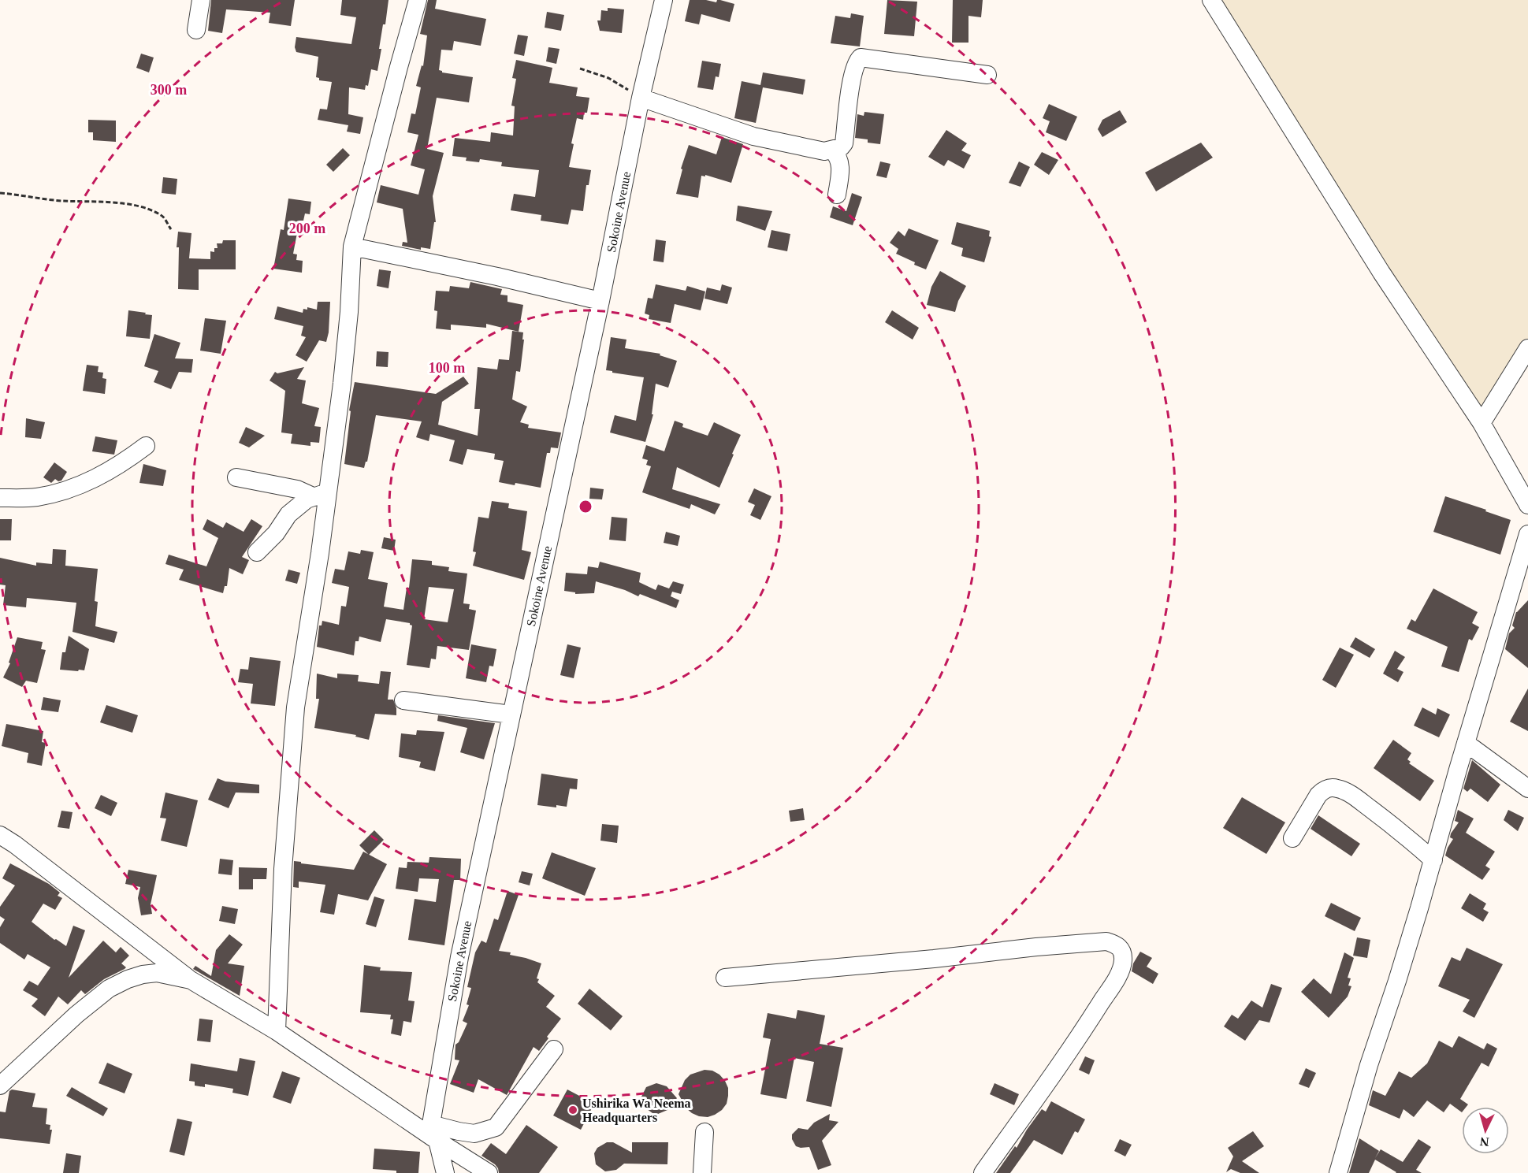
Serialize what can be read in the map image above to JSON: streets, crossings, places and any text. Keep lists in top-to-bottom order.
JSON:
{
  "streets": {
    "street": ["Sokoine Avenue"]
  },
  "places": ["Ushirika Wa Neema Headquarters"],
  "north": "bottom",
  "rings": ["300 m", "200 m", "100 m"]
}
